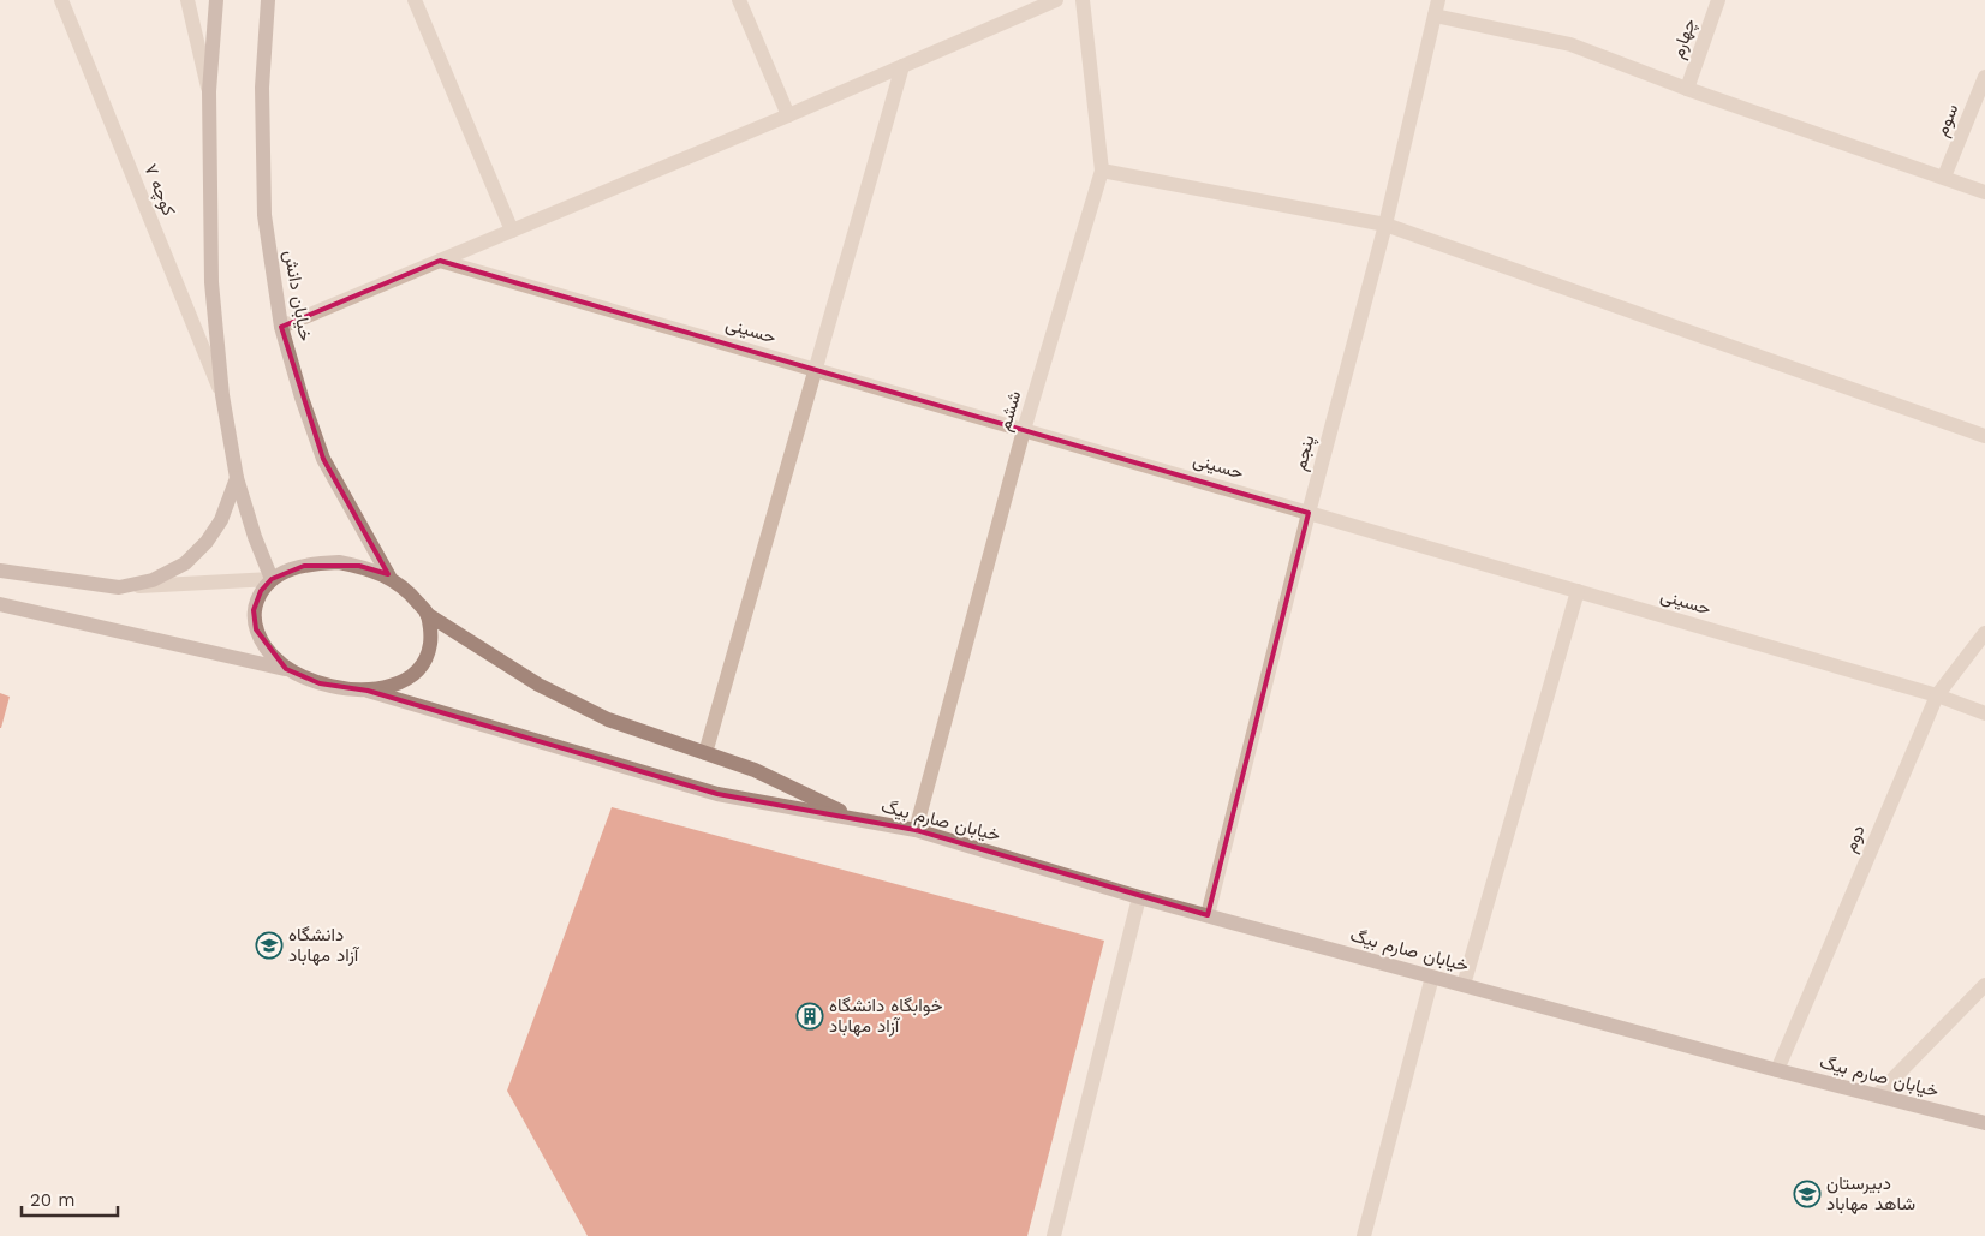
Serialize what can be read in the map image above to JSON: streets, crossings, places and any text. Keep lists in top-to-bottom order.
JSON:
{
  "streets": {
    "street": [
      "چهارم",
      "سوم",
      "کوچه ۷",
      "خیابان دانش",
      "حسینی",
      "ششم",
      "پنجم",
      "خیابان صارم بیگ",
      "دوم"
    ]
  },
  "crossings": [
    ["خیابان دانش", "خیابان صارم بیگ"],
    ["حسینی", "ششم"],
    ["حسینی", "پنجم"],
    ["حسینی", "دوم"],
    ["ششم", "خیابان صارم بیگ"],
    ["پنجم", "خیابان صارم بیگ"],
    ["خیابان صارم بیگ", "دوم"]
  ],
  "places": {
    "school or university": ["دانشگاه آزاد مهاباد", "دبیرستان شاهد مهاباد"],
    "building": ["خوابگاه دانشگاه آزاد مهاباد"]
  },
  "scale_bar": "20 m"
}
